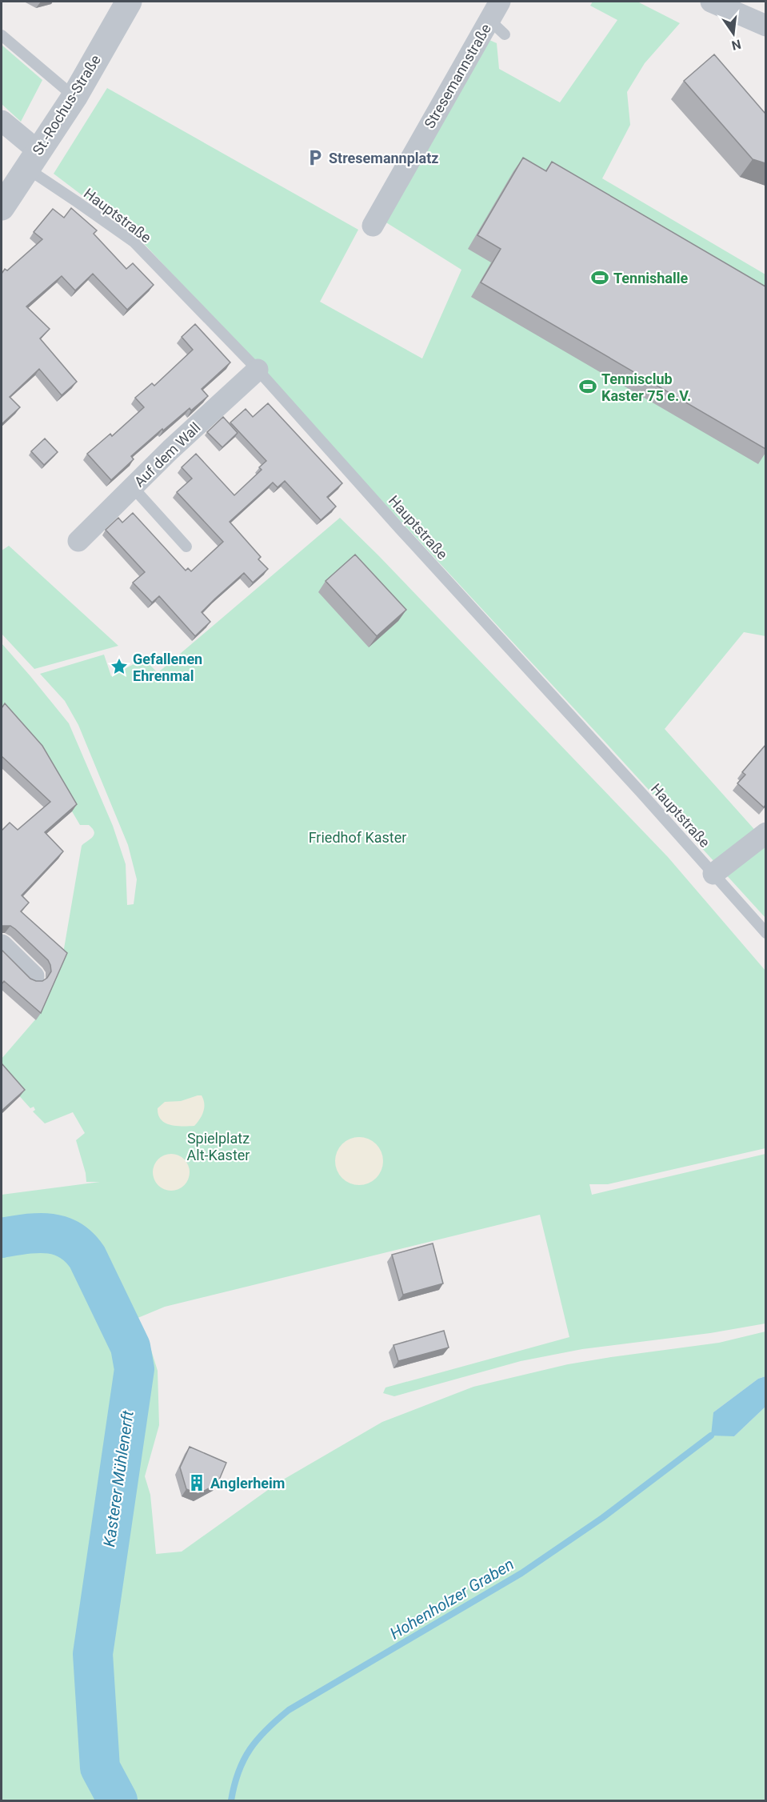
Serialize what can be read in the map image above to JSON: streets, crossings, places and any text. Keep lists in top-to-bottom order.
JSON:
{
  "streets": {
    "street": ["Stresemannstraße", "St.-Rochus-Straße", "Auf dem Wall"],
    "lane": ["Hauptstraße"]
  },
  "crossings": [
    ["St.-Rochus-Straße", "Hauptstraße"],
    ["Hauptstraße", "Auf dem Wall"]
  ],
  "water": ["Kasterer Mühlenerft", "Hohenholzer Graben"],
  "parks": ["Friedhof Kaster", "Spielplatz Alt-Kaster"],
  "places": {
    "parking": ["Stresemannplatz"],
    "sports": ["Tennishalle", "Tennisclub Kaster 75 e.V."],
    "place": ["Gefallenen Ehrenmal"],
    "building": ["Anglerheim"]
  },
  "north": "bottom"
}
